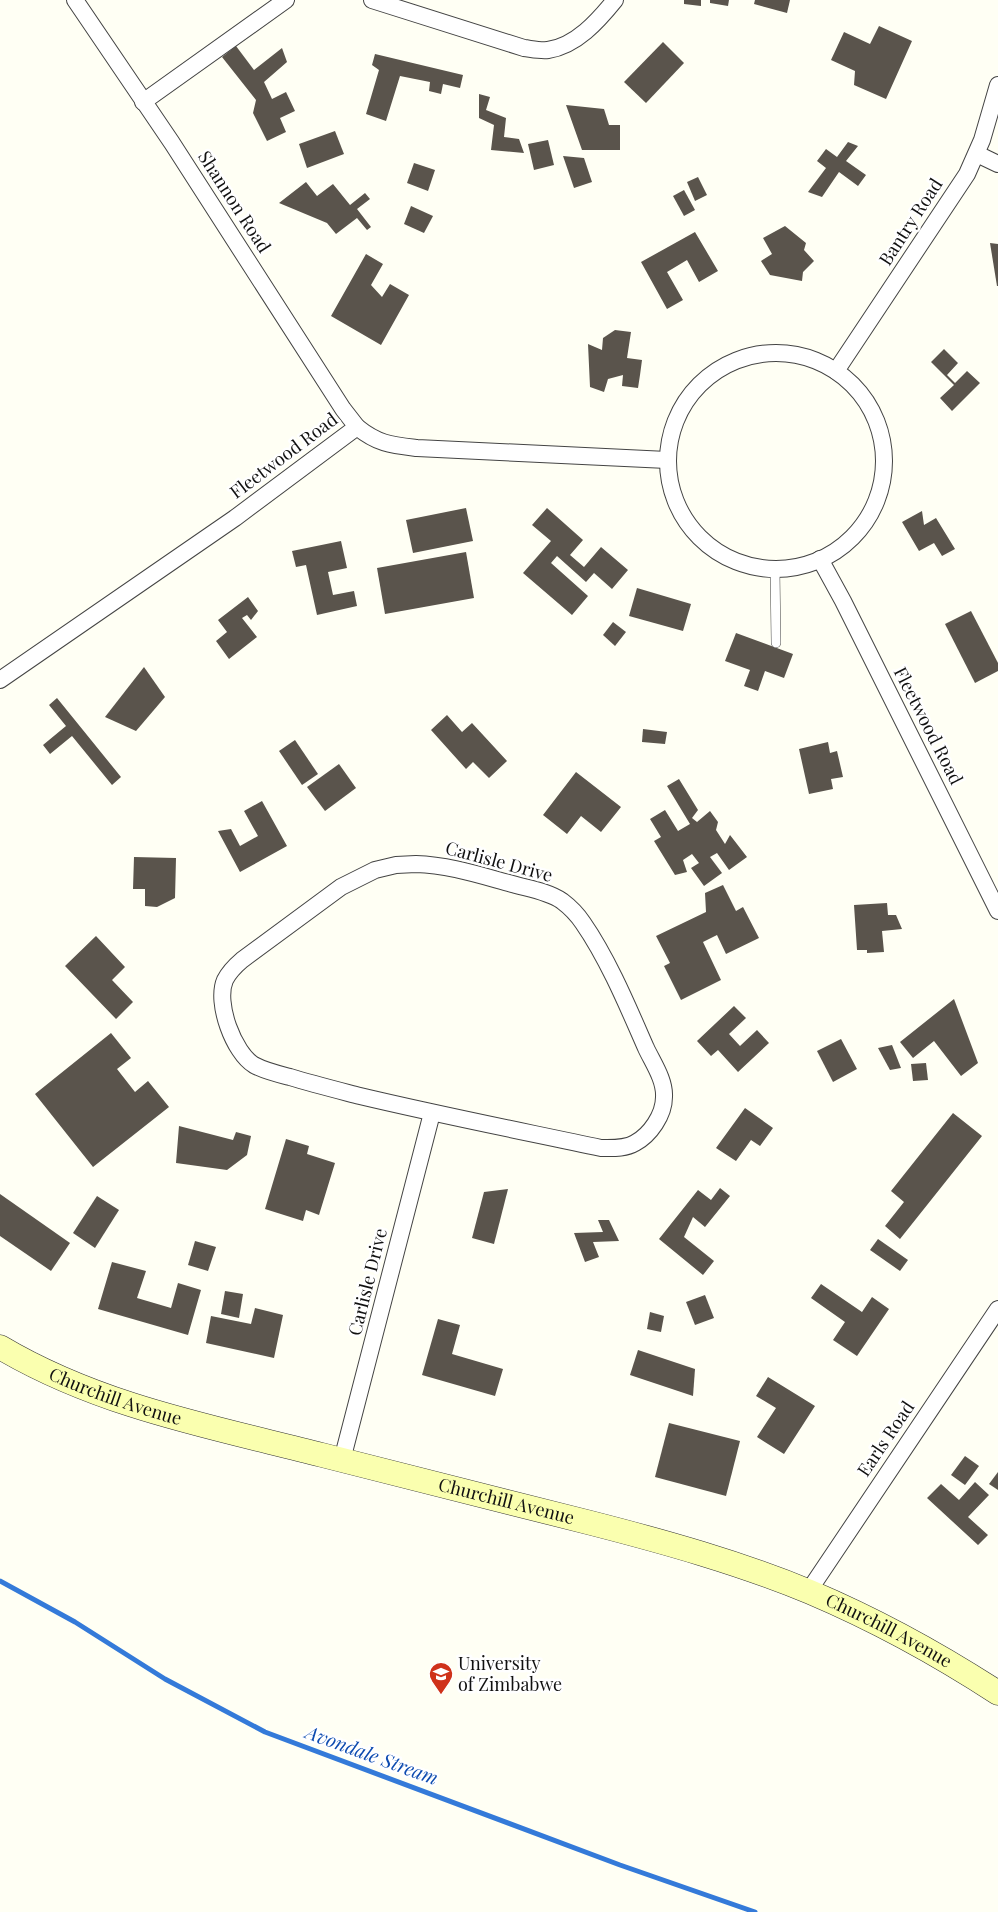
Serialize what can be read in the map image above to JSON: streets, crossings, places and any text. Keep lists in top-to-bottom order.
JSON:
{
  "streets": {
    "main road": ["Churchill Avenue"],
    "street": [
      "Shannon Road",
      "Bantry Road",
      "Fleetwood Road",
      "Carlisle Drive",
      "Earls Road"
    ]
  },
  "crossings": [
    ["Shannon Road", "Fleetwood Road"],
    ["Carlisle Drive", "Churchill Avenue"],
    ["Churchill Avenue", "Earls Road"]
  ],
  "water": ["Avondale Stream"],
  "places": {
    "school or university": ["University of Zimbabwe"]
  }
}
